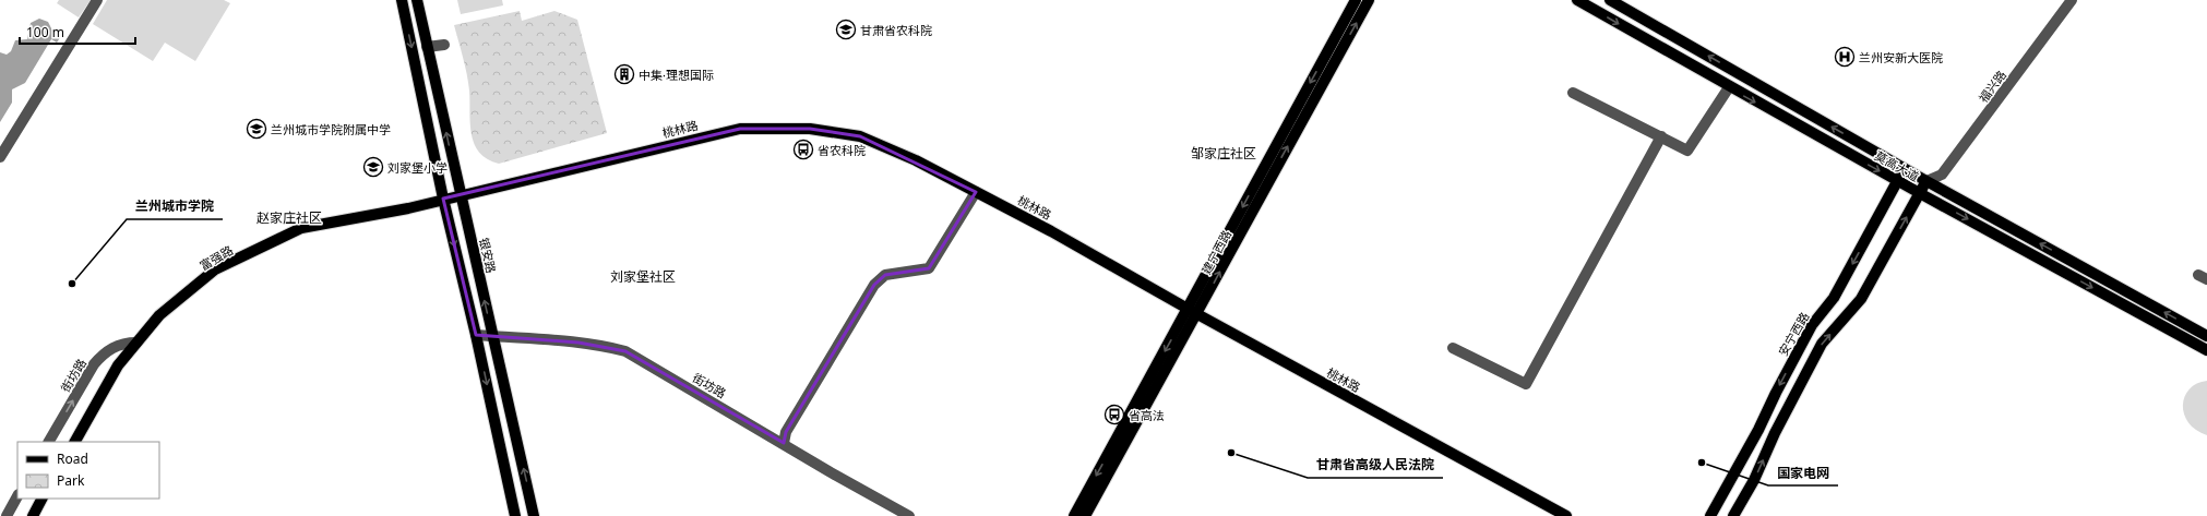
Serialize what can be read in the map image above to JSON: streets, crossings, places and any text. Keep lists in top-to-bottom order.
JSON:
{
  "streets": {
    "main road": [
      "桃林路",
      "莫高大道",
      "建宁西路",
      "银安路",
      "富强路",
      "安宁西路"
    ],
    "street": ["福兴路", "街坊路"]
  },
  "crossings": [
    ["福兴路", "莫高大道"],
    ["桃林路", "建宁西路"],
    ["桃林路", "银安路"],
    ["桃林路", "富强路"],
    ["莫高大道", "安宁西路"],
    ["银安路", "街坊路"],
    ["富强路", "街坊路"]
  ],
  "districts": ["邹家庄社区", "赵家庄社区", "刘家堡社区"],
  "places": {
    "school or university": ["甘肃省农科院", "兰州城市学院附属中学", "刘家堡小学"],
    "hospital": ["兰州安新大医院"],
    "building": ["中集·理想国际"],
    "bus stop": ["省农科院", "省高法"],
    "other": ["兰州城市学院", "甘肃省高级人民法院", "国家电网"]
  },
  "legend": ["Road", "Park"],
  "scale_bar": "100 m"
}
